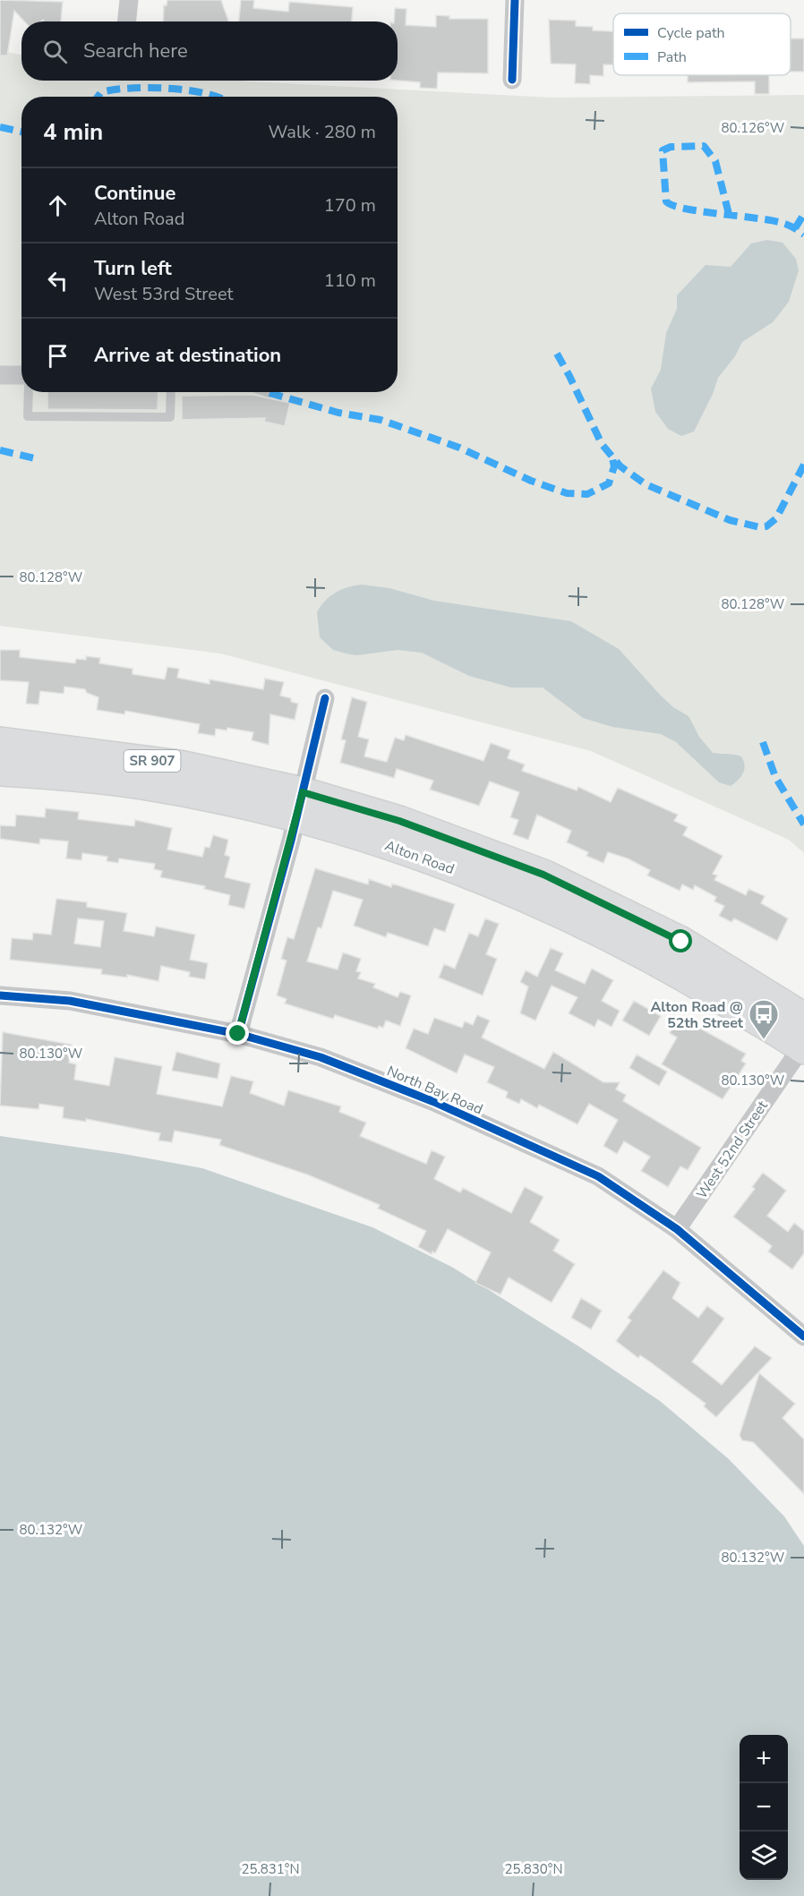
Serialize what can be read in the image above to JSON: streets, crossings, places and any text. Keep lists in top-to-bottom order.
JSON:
{
  "streets": {
    "main road": ["SR 907", "Alton Road"],
    "street": ["North Bay Road", "West 52nd Street"]
  },
  "crossings": [
    ["Alton Road", "West 52nd Street"],
    ["North Bay Road", "West 52nd Street"]
  ],
  "places": {
    "bus stop": ["Alton Road @ 52th Street"]
  },
  "legend": ["Cycle path", "Path"],
  "page": {
    "search": "Search here",
    "heading": ["4 min", "Walk · 280 m"],
    "list": [
      ["Continue", "Alton Road", "170 m"],
      ["Turn left", "West 53rd Street", "110 m"],
      "Arrive at destination"
    ],
    "map_buttons": ["+", "−"]
  },
  "coordinates": [
    "80.126°W",
    "80.128°W",
    "80.130°W",
    "80.132°W",
    "25.831°N",
    "25.830°N"
  ]
}
